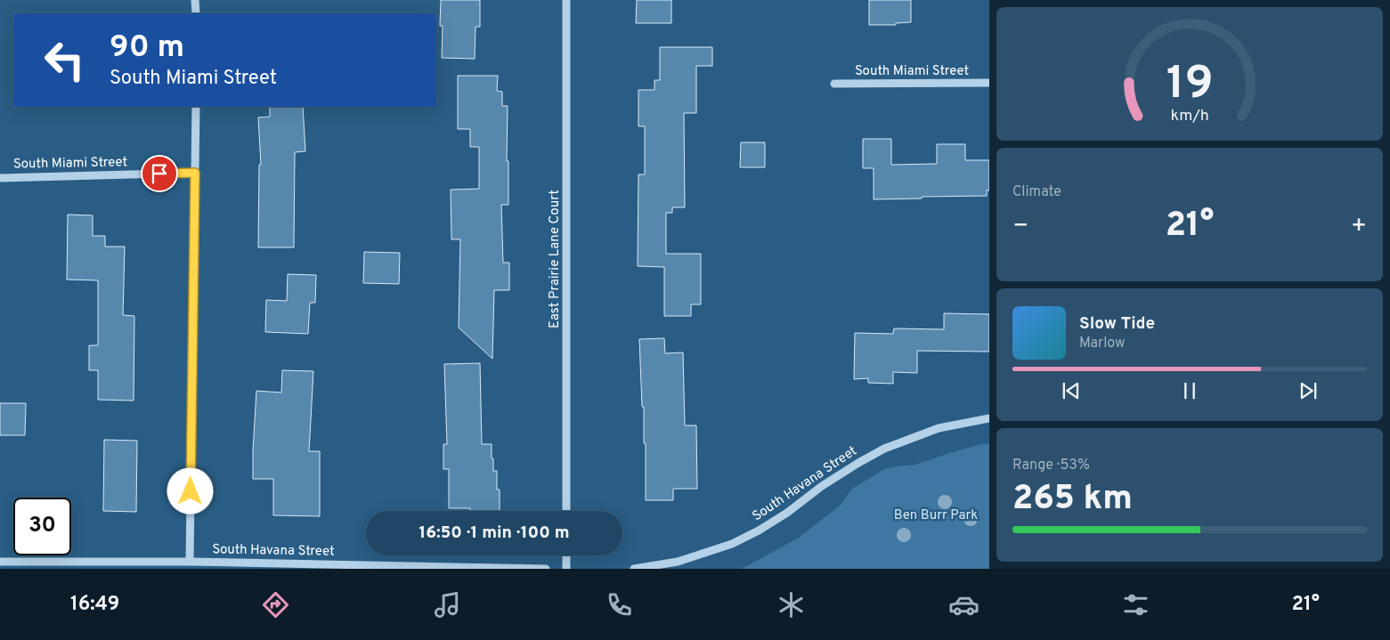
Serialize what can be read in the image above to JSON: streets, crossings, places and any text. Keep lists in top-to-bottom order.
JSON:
{
  "streets": {
    "street": ["South Miami Street", "East Prairie Lane Court", "South Havana Street"]
  },
  "parks": ["Ben Burr Park"],
  "page": {
    "turn": ["90 m", "South Miami Street"],
    "tile": [
      "Climate",
      ["Range · 53%", "265 km"]
    ],
    "heat": ["−", "21°", "+"],
    "song": ["Slow Tide", "Marlow"],
    "limit": "30",
    "trip": "16:50 · 1 min · 100 m",
    "tabs": ["16:49", "21°"],
    "gauge": ["19", "km/h"]
  }
}
